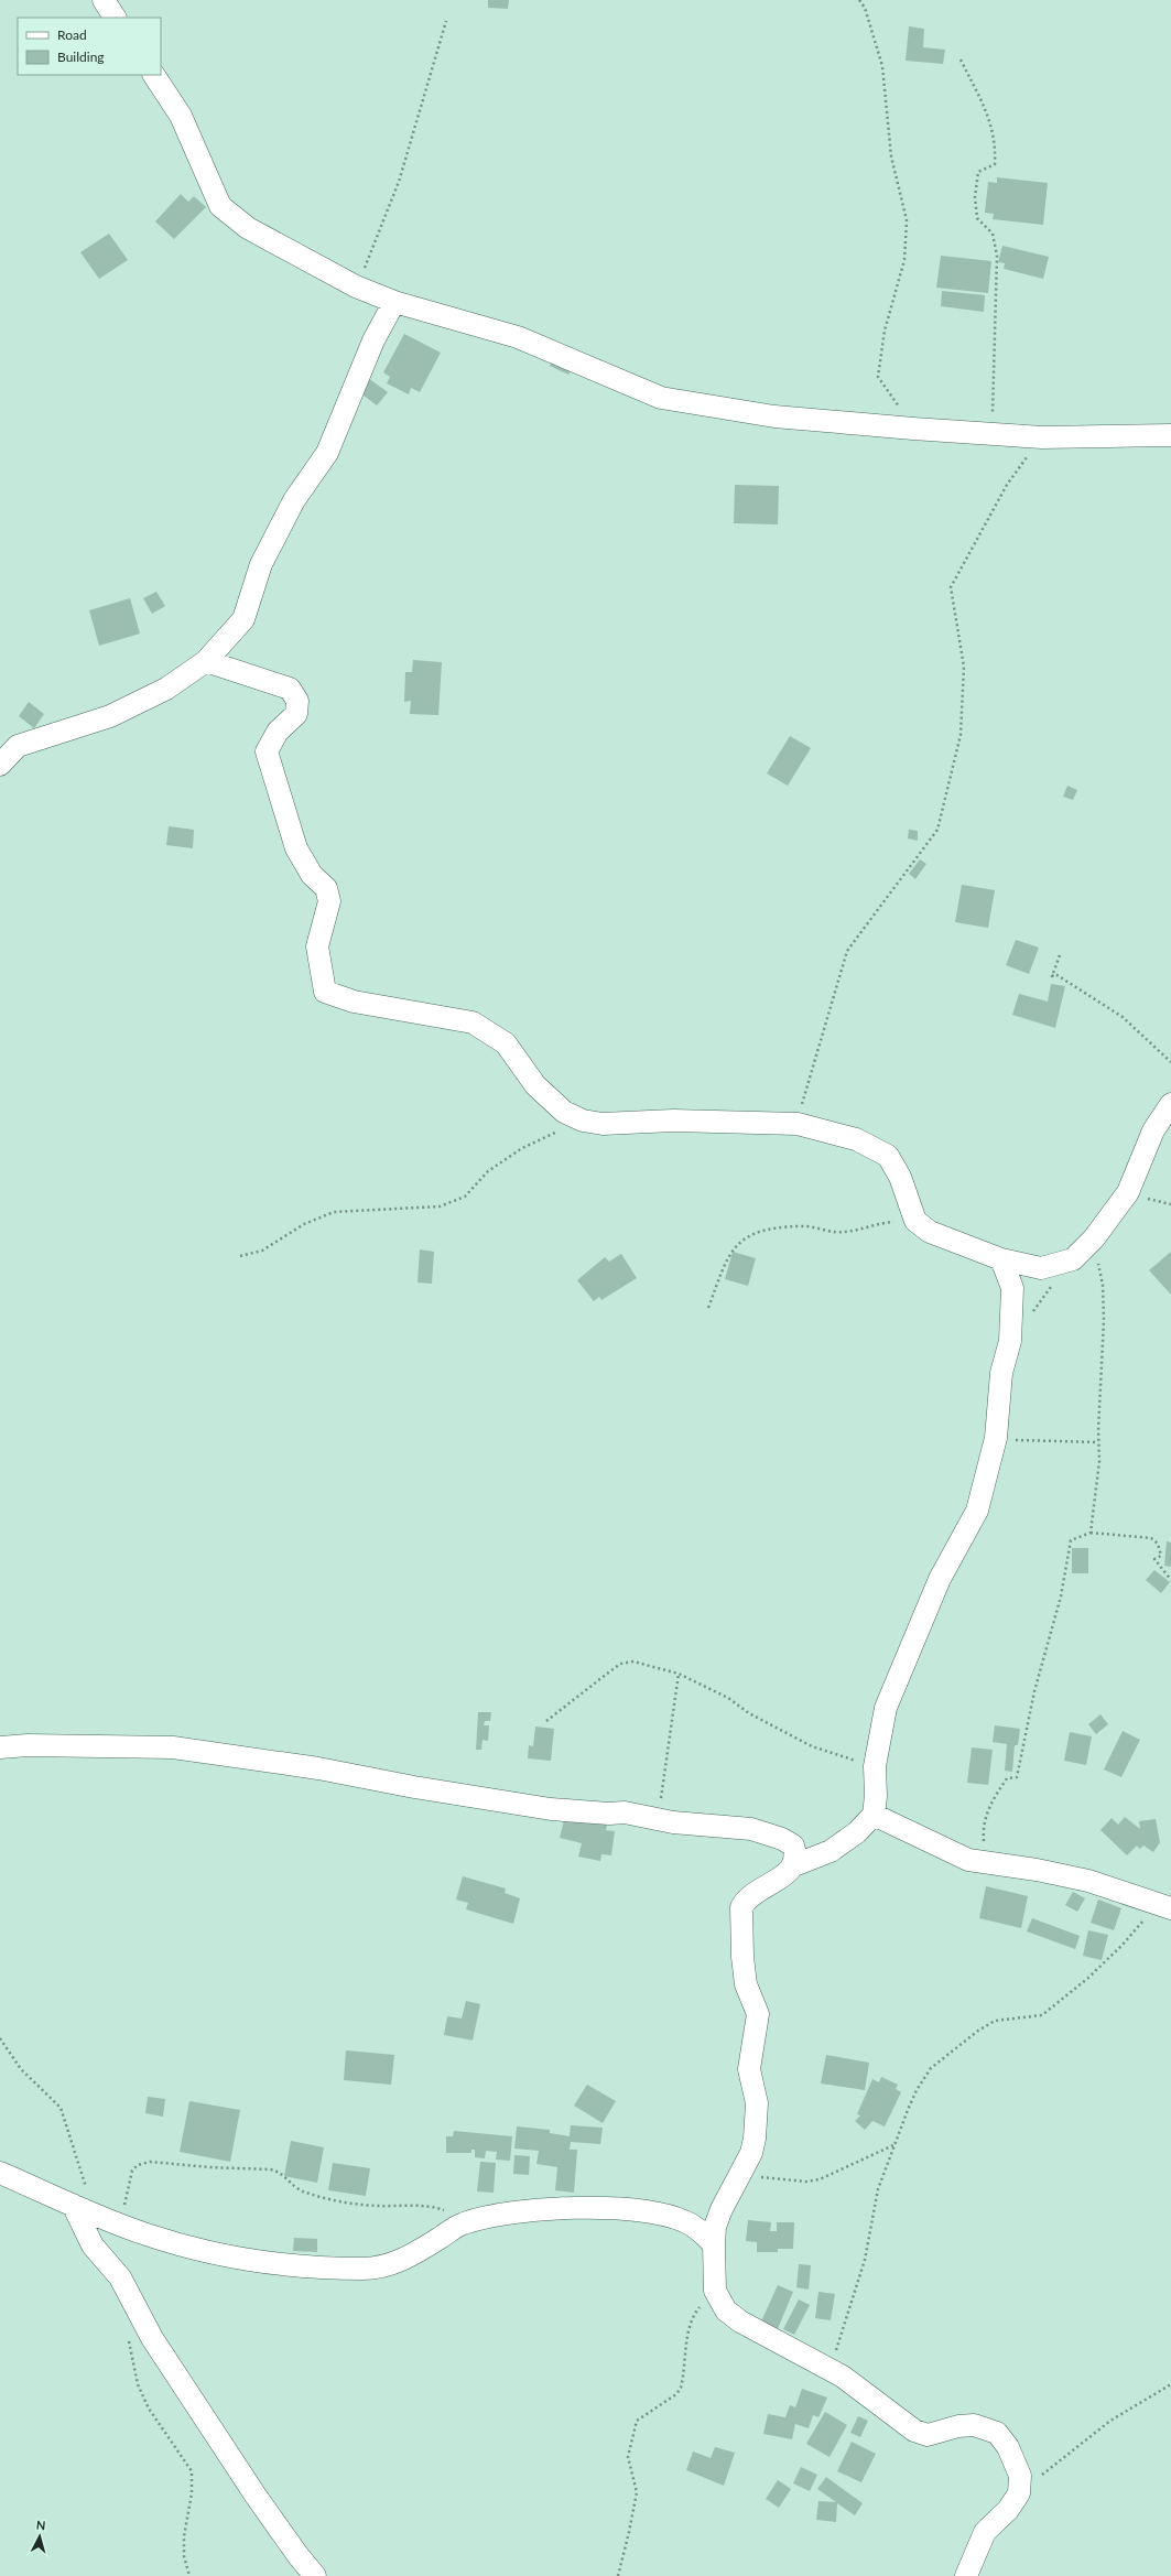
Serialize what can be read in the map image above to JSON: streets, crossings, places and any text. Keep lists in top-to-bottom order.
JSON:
{
  "legend": ["Road", "Building"],
  "north": "top"
}
